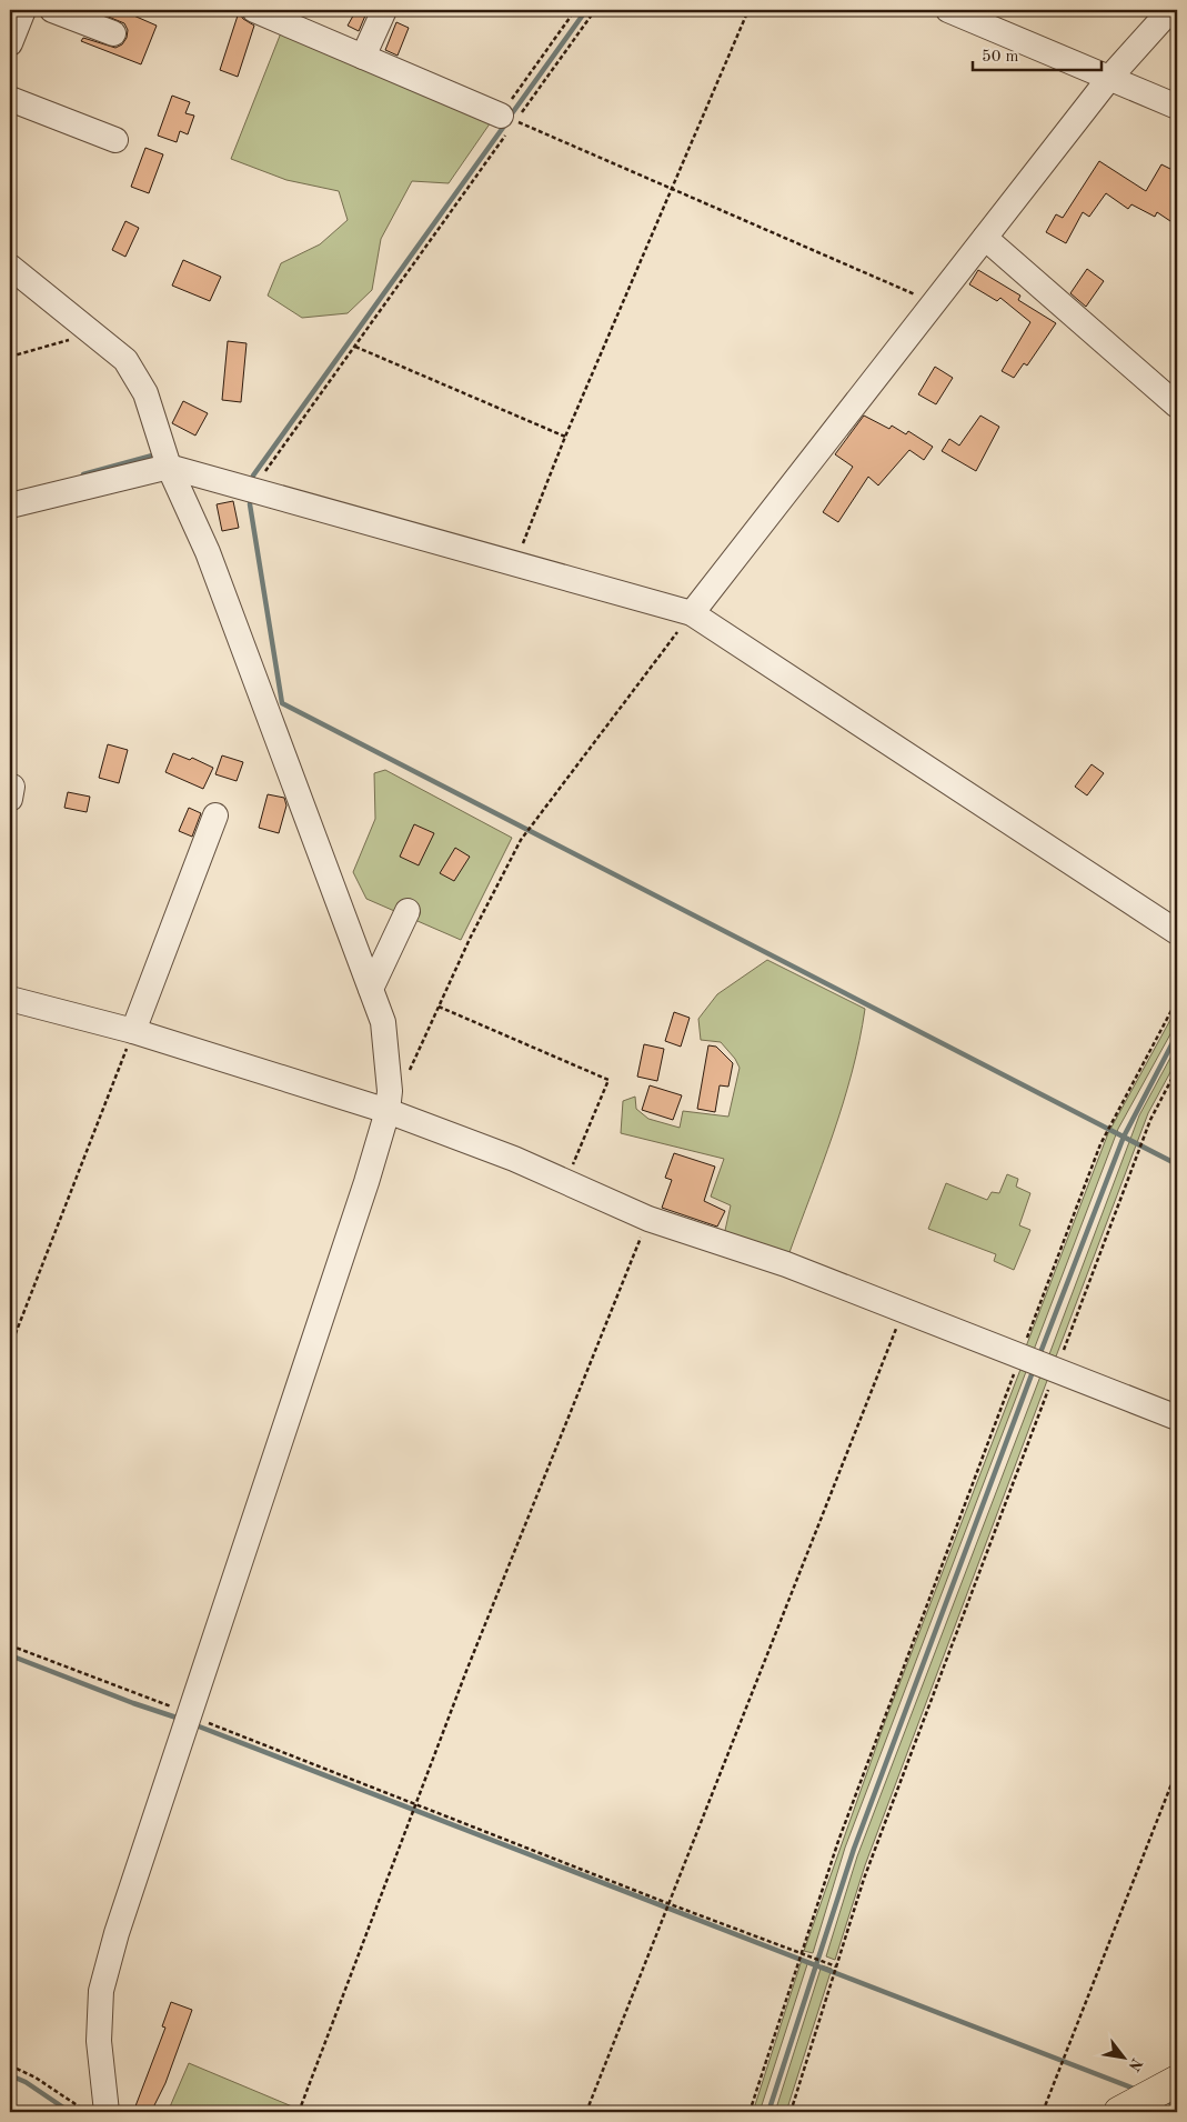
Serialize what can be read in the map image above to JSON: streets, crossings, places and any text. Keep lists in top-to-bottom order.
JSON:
{
  "scale_bar": "50 m",
  "north": "bottom right"
}
